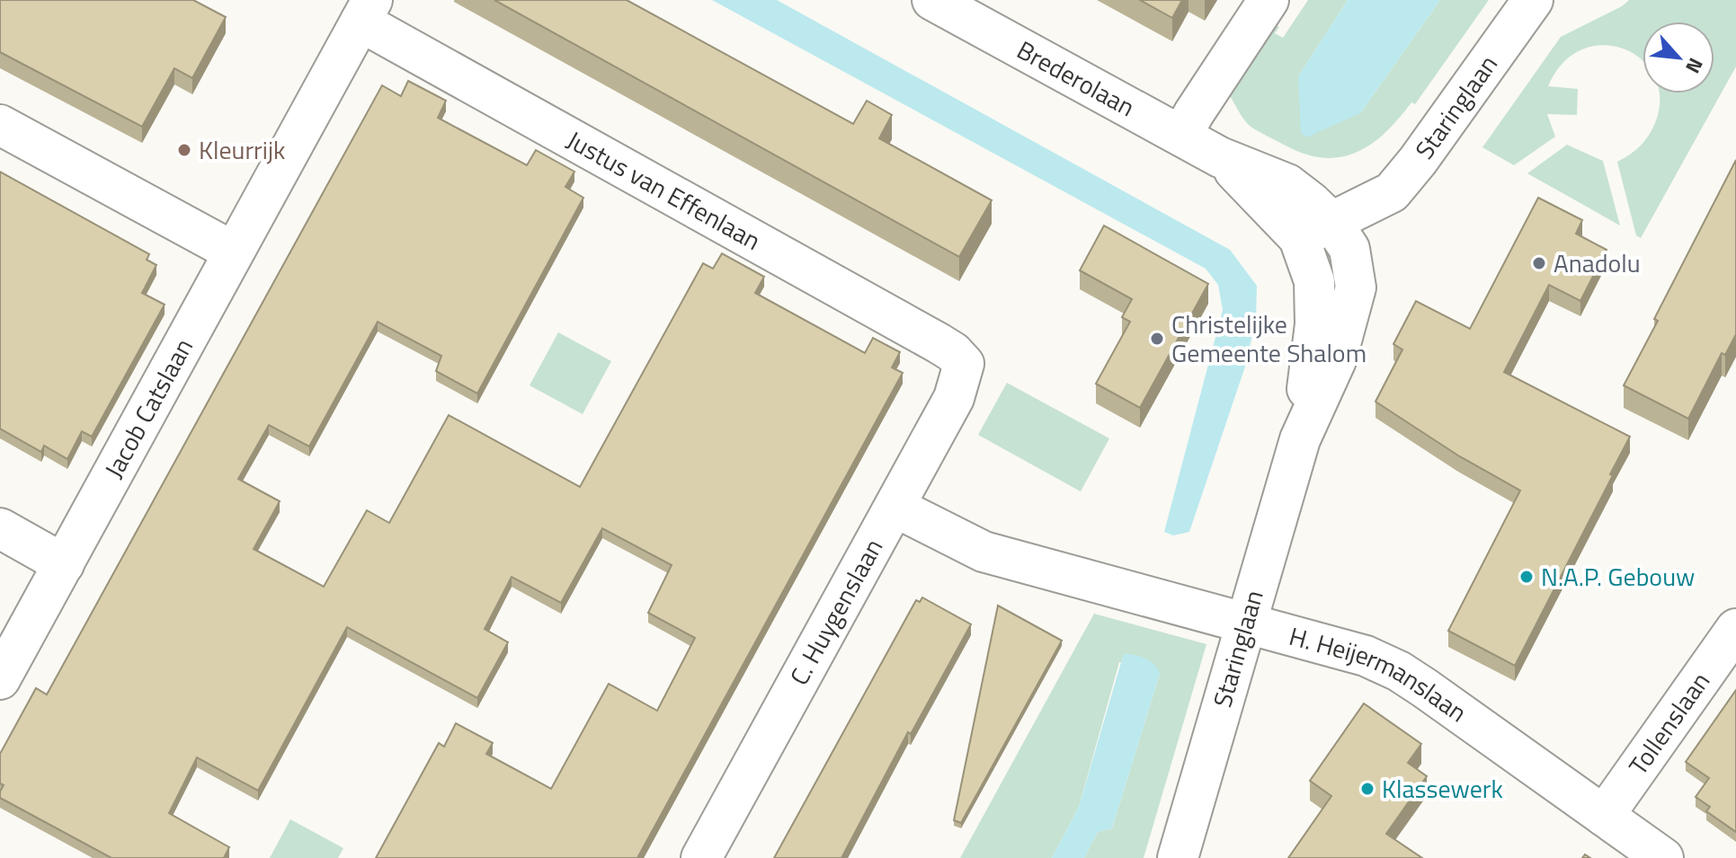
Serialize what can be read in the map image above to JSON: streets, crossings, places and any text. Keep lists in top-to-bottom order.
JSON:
{
  "streets": {
    "street": [
      "Brederolaan",
      "Staringlaan",
      "Justus van Effenlaan",
      "Jacob Catslaan",
      "C. Huygenslaan",
      "H. Heijermanslaan",
      "Tollenslaan"
    ]
  },
  "crossings": [
    ["Brederolaan", "Staringlaan"],
    ["Staringlaan", "H. Heijermanslaan"],
    ["Justus van Effenlaan", "Jacob Catslaan"],
    ["Justus van Effenlaan", "C. Huygenslaan"],
    ["C. Huygenslaan", "H. Heijermanslaan"],
    ["H. Heijermanslaan", "Tollenslaan"]
  ],
  "places": [
    "Kleurrijk",
    "Anadolu",
    "Christelijke Gemeente Shalom",
    "N.A.P. Gebouw",
    "Klassewerk"
  ],
  "north": "bottom right"
}
